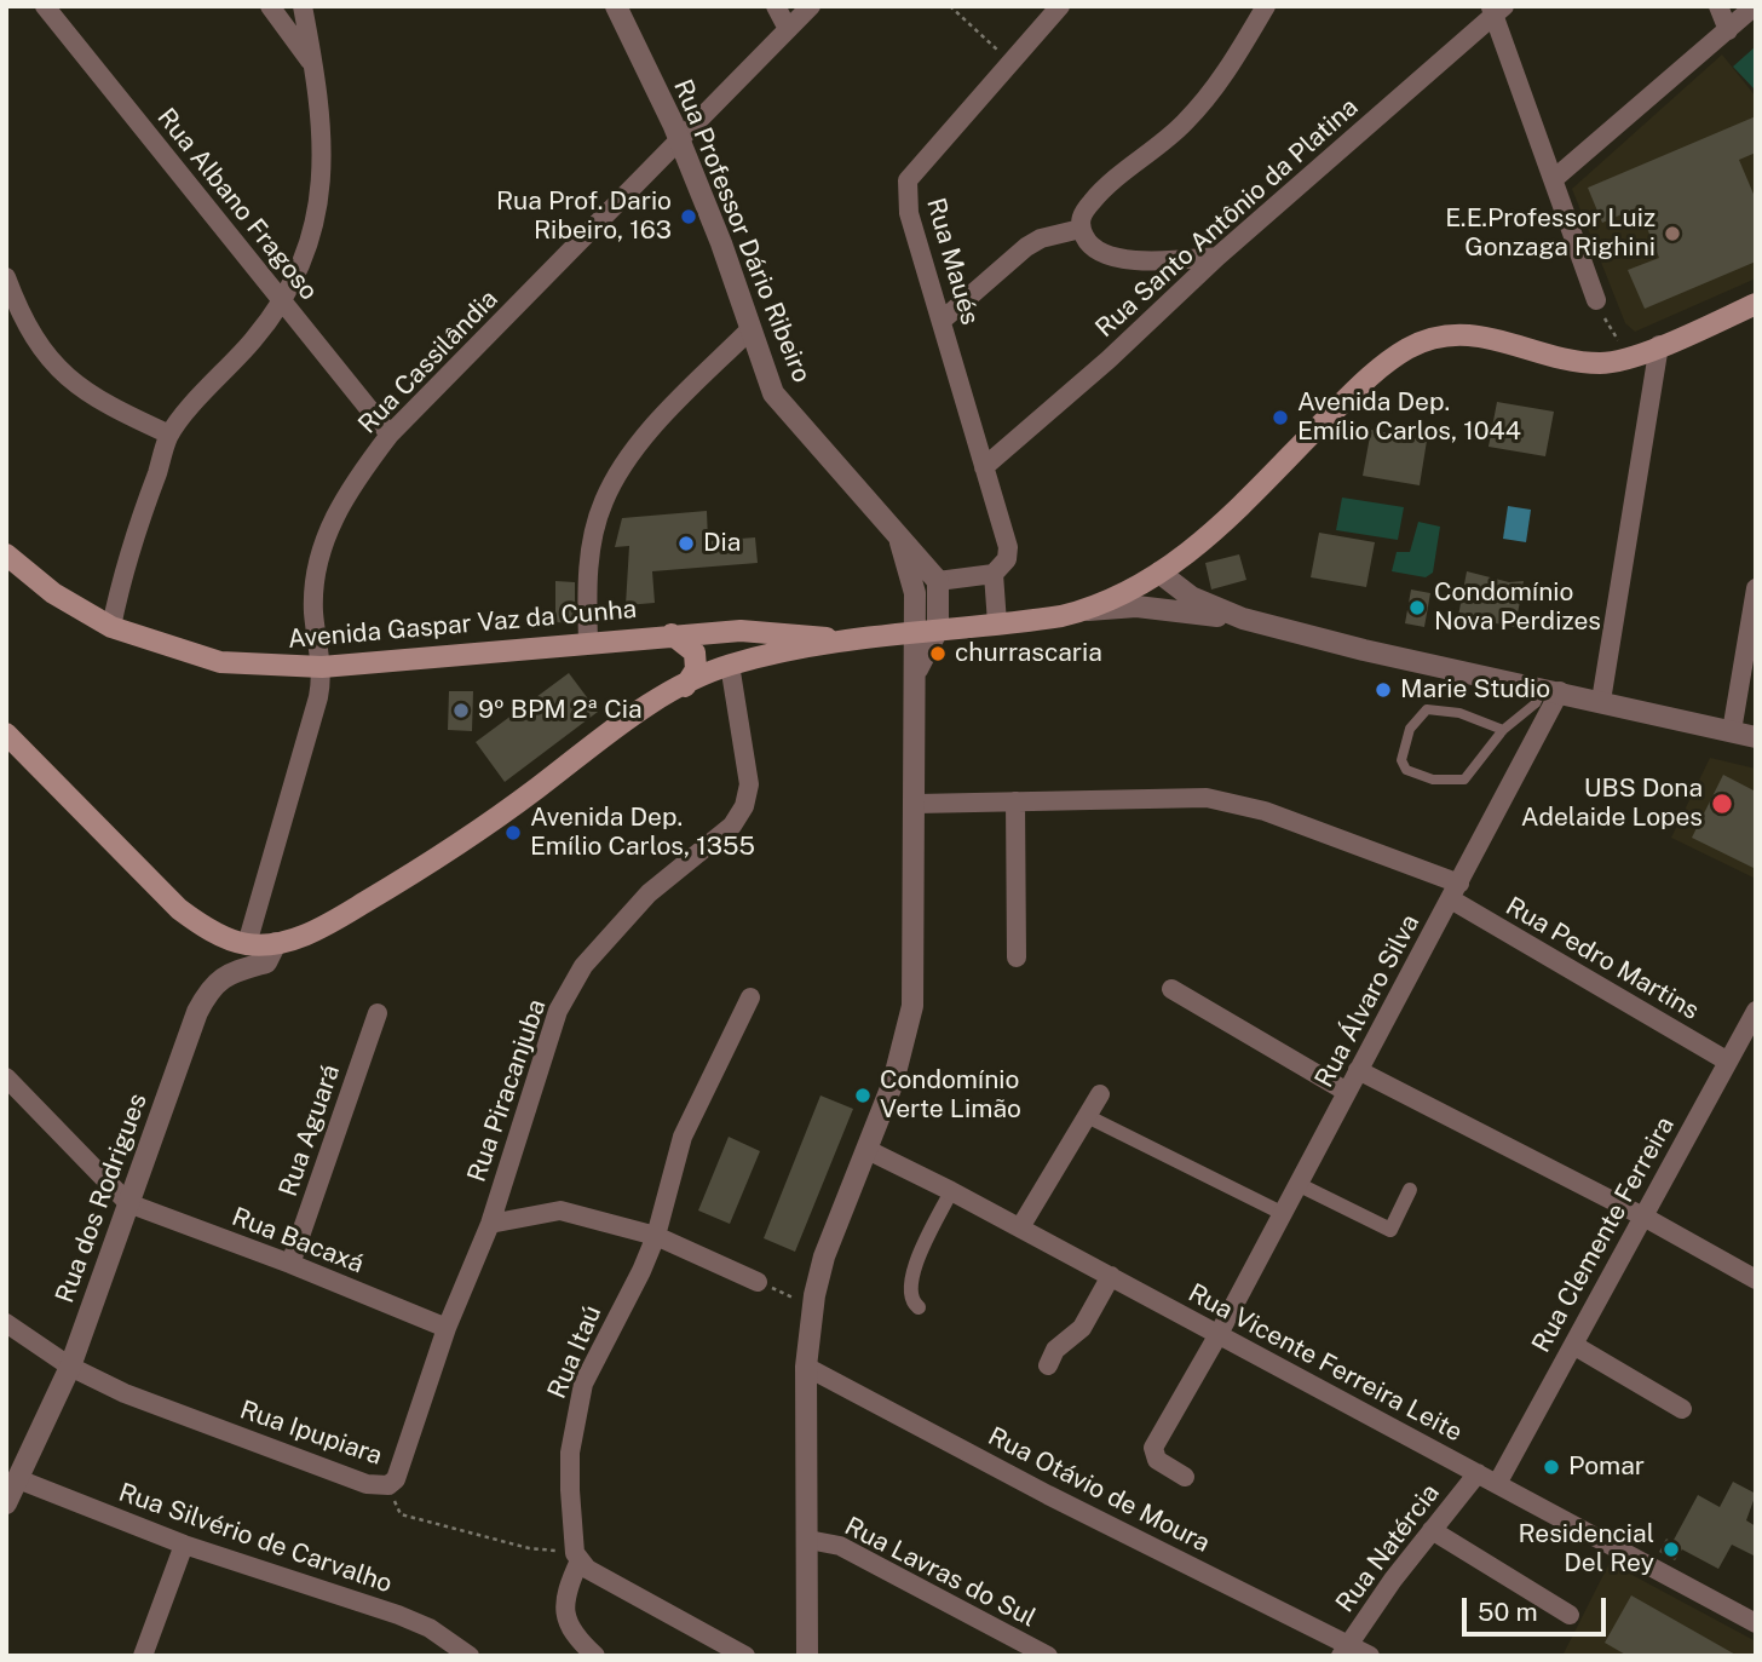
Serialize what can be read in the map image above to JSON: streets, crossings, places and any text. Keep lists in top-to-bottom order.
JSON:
{
  "streets": {
    "main road": ["Avenida Gaspar Vaz da Cunha"],
    "street": [
      "Rua Albano Fragoso",
      "Rua Santo Antônio da Platina",
      "Rua Professor Dário Ribeiro",
      "Rua Maués",
      "Rua Cassilândia",
      "Rua Pedro Martins",
      "Rua Álvaro Silva",
      "Rua Piracanjuba",
      "Rua Aguará",
      "Rua dos Rodrigues",
      "Rua Clemente Ferreira",
      "Rua Bacaxá",
      "Rua Itaú",
      "Rua Vicente Ferreira Leite",
      "Rua Ipupiara",
      "Rua Otávio de Moura",
      "Rua Silvério de Carvalho",
      "Rua Natércia",
      "Rua Lavras do Sul"
    ]
  },
  "crossings": [
    ["Rua Albano Fragoso", "Rua Cassilândia"],
    ["Rua Santo Antônio da Platina", "Rua Maués"],
    ["Rua Professor Dário Ribeiro", "Rua Cassilândia"],
    ["Rua Professor Dário Ribeiro", "Rua Pedro Martins"],
    ["Rua Professor Dário Ribeiro", "Rua Vicente Ferreira Leite"],
    ["Rua Professor Dário Ribeiro", "Rua Otávio de Moura"],
    ["Rua Professor Dário Ribeiro", "Rua Lavras do Sul"],
    ["Rua Cassilândia", "Avenida Gaspar Vaz da Cunha"],
    ["Rua Pedro Martins", "Rua Álvaro Silva"],
    ["Rua Pedro Martins", "Rua Clemente Ferreira"],
    ["Rua Álvaro Silva", "Rua Vicente Ferreira Leite"],
    ["Rua Piracanjuba", "Rua Bacaxá"],
    ["Rua Piracanjuba", "Rua Ipupiara"],
    ["Rua Aguará", "Rua Bacaxá"],
    ["Rua dos Rodrigues", "Rua Bacaxá"],
    ["Rua dos Rodrigues", "Rua Ipupiara"],
    ["Rua dos Rodrigues", "Rua Silvério de Carvalho"],
    ["Rua Clemente Ferreira", "Rua Vicente Ferreira Leite"],
    ["Rua Itaú", "Rua Ipupiara"],
    ["Rua Vicente Ferreira Leite", "Rua Natércia"],
    ["Rua Otávio de Moura", "Rua Natércia"]
  ],
  "places": [
    "Rua Prof. Dario Ribeiro, 163",
    "E.E.Professor Luiz Gonzaga Righini",
    "Avenida Dep. Emílio Carlos, 1044",
    "Dia",
    "Condomínio Nova Perdizes",
    "churrascaria",
    "Marie Studio",
    "9º BPM 2ª Cia",
    "UBS Dona Adelaide Lopes",
    "Avenida Dep. Emílio Carlos, 1355",
    "Condomínio Verte Limão",
    "Pomar",
    "Residencial Del Rey"
  ],
  "scale_bar": "50 m"
}
